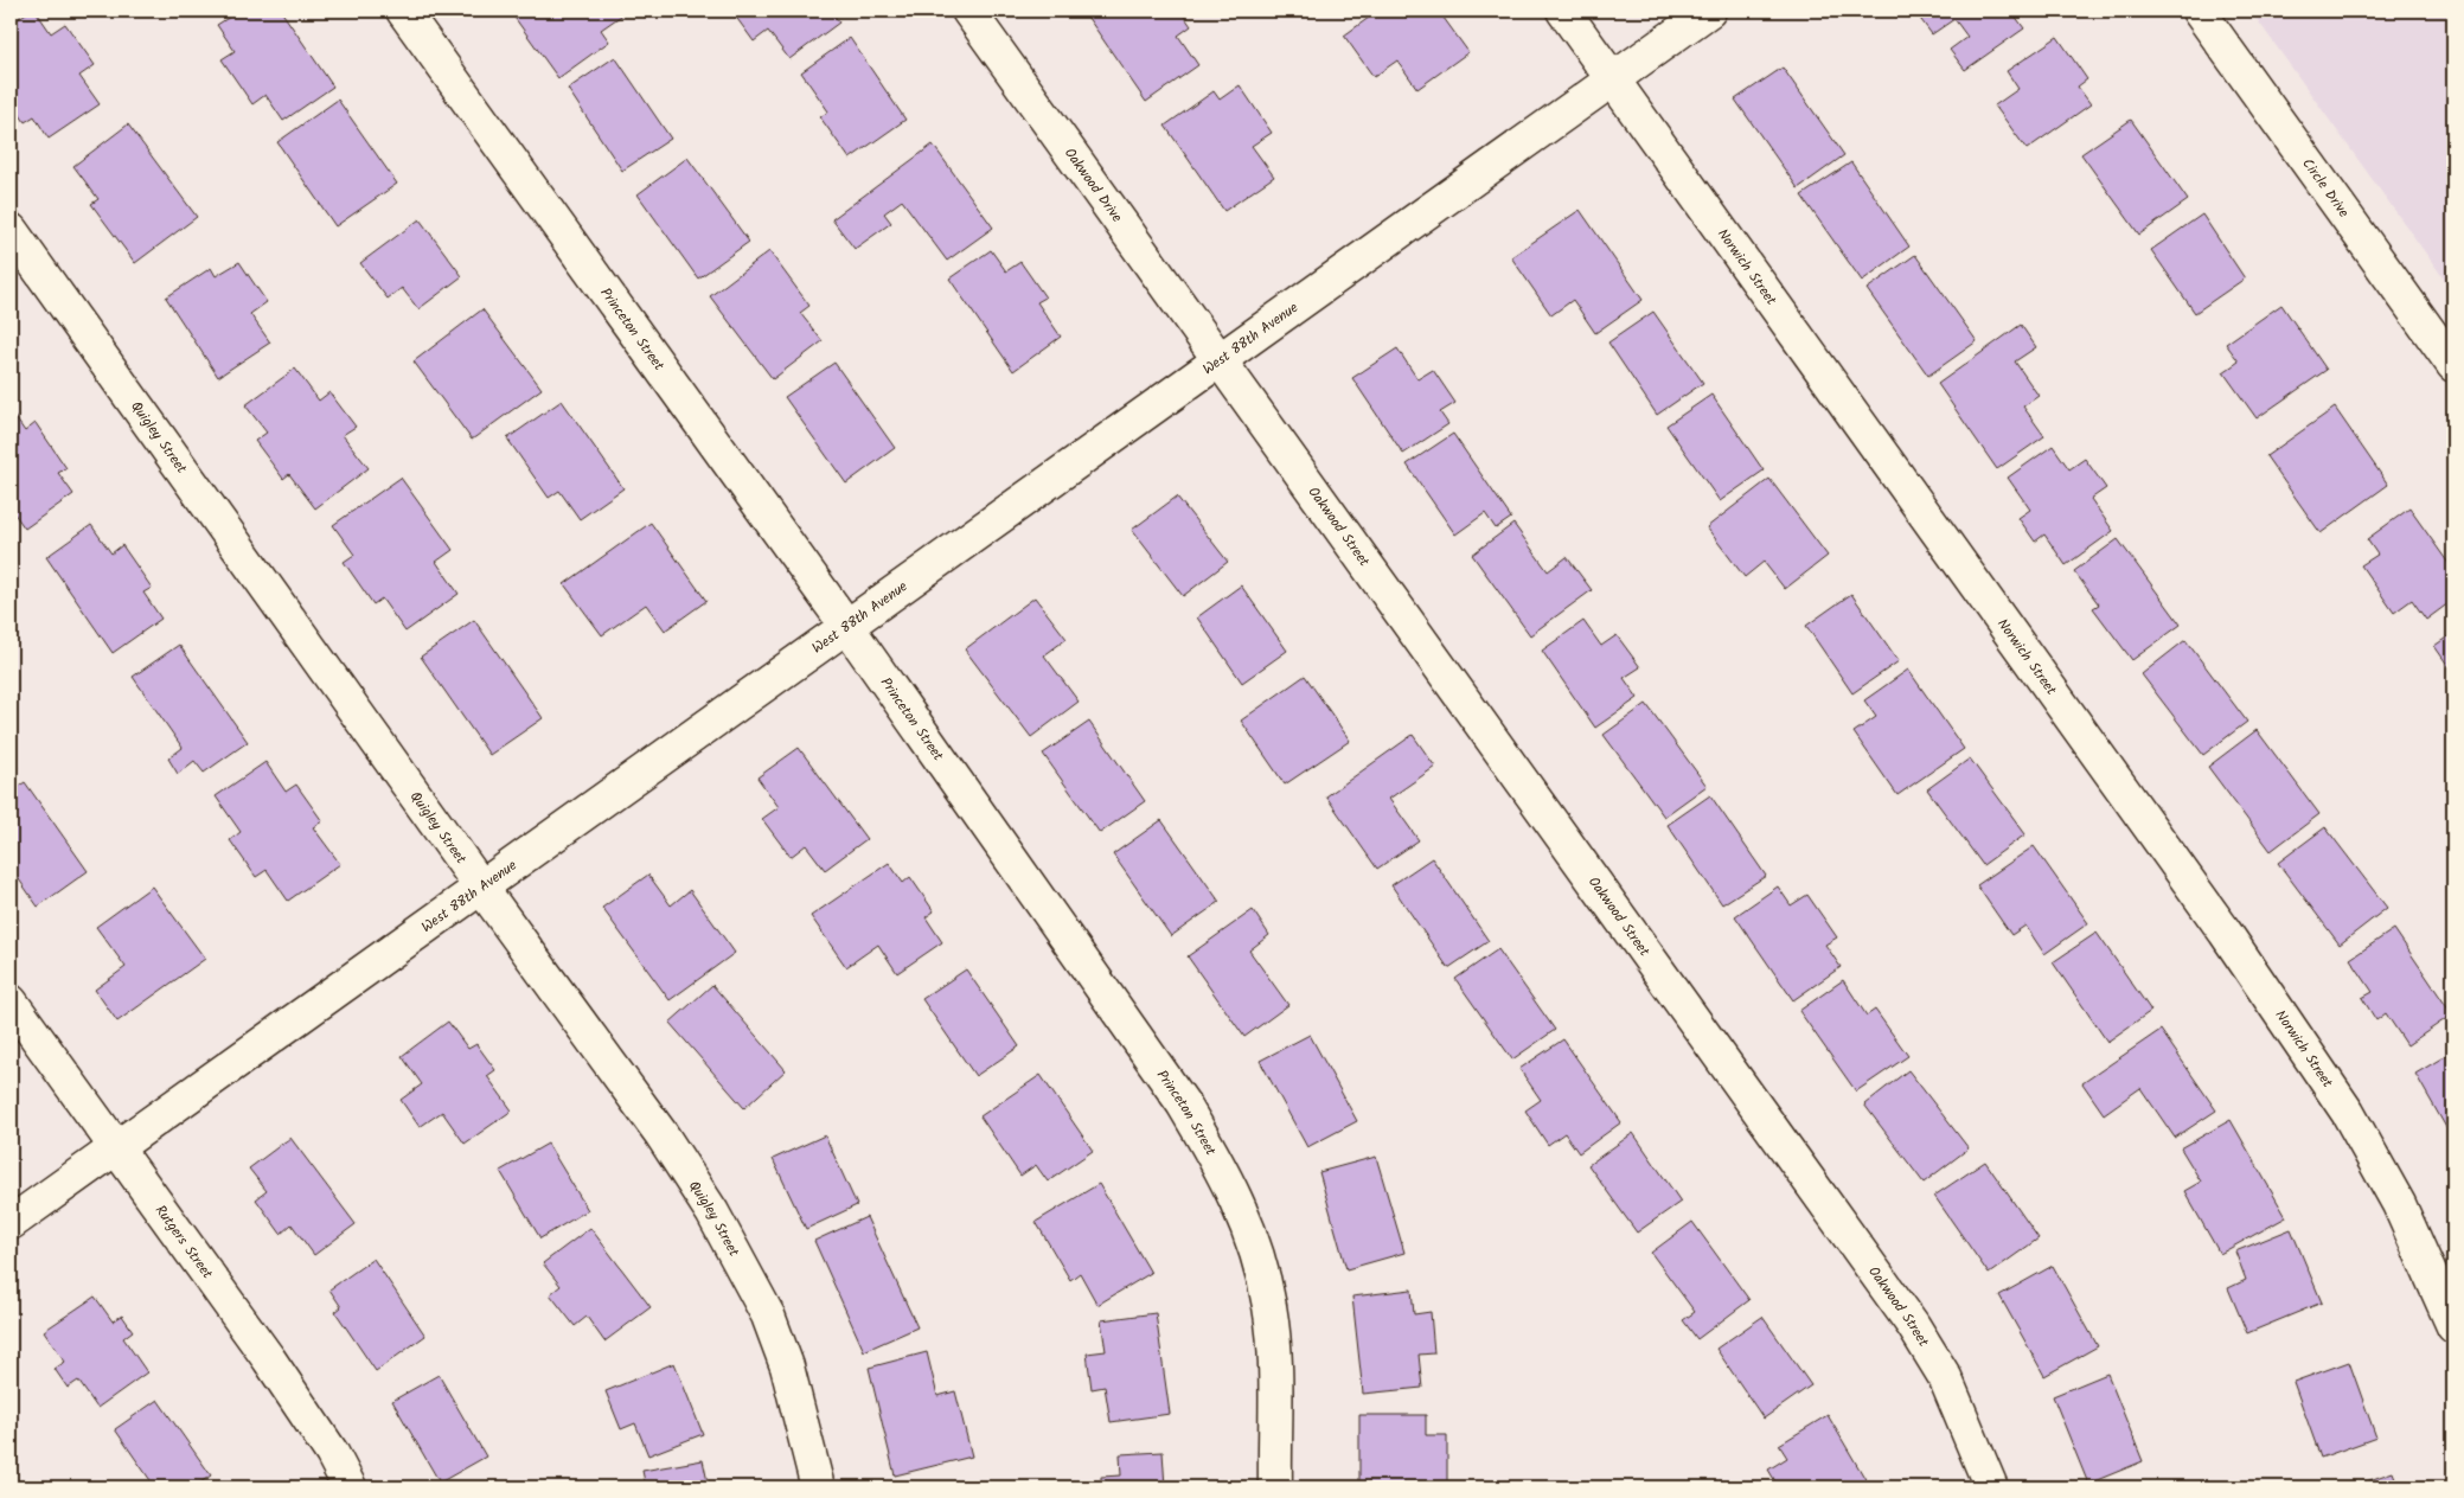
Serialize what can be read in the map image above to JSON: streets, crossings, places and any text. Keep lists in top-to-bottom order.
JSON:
{
  "streets": {
    "street": [
      "Oakwood Drive",
      "Circle Drive",
      "Norwich Street",
      "Princeton Street",
      "West 88th Avenue",
      "Quigley Street",
      "Oakwood Street",
      "Rutgers Street"
    ]
  },
  "crossings": [
    ["Oakwood Drive", "West 88th Avenue"],
    ["Oakwood Drive", "Oakwood Street"],
    ["Norwich Street", "West 88th Avenue"],
    ["Princeton Street", "West 88th Avenue"],
    ["West 88th Avenue", "Quigley Street"],
    ["West 88th Avenue", "Oakwood Street"],
    ["West 88th Avenue", "Rutgers Street"]
  ]
}
